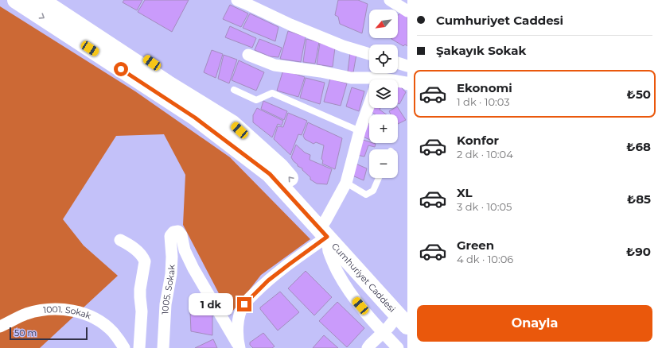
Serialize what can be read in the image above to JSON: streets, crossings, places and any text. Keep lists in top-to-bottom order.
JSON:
{
  "streets": {
    "main road": ["Cumhuriyet Caddesi"],
    "street": ["1005. Sokak", "1001. Sokak"]
  },
  "scale_bar": "50 m",
  "north": "bottom left",
  "page": {
    "banner": ["Cumhuriyet Caddesi", "Şakayık Sokak"],
    "map_buttons": ["+", "−"],
    "list": [
      {
        "name": "Ekonomi",
        "note": "1 dk · 10:03",
        "value": "₺50"
      },
      {
        "name": "Konfor",
        "note": "2 dk · 10:04",
        "value": "₺68"
      },
      {
        "name": "XL",
        "note": "3 dk · 10:05",
        "value": "₺85"
      },
      {
        "name": "Green",
        "note": "4 dk · 10:06",
        "value": "₺90"
      }
    ],
    "bubble": "1 dk",
    "buttons": "Onayla",
    "scale": "50 m"
  }
}
